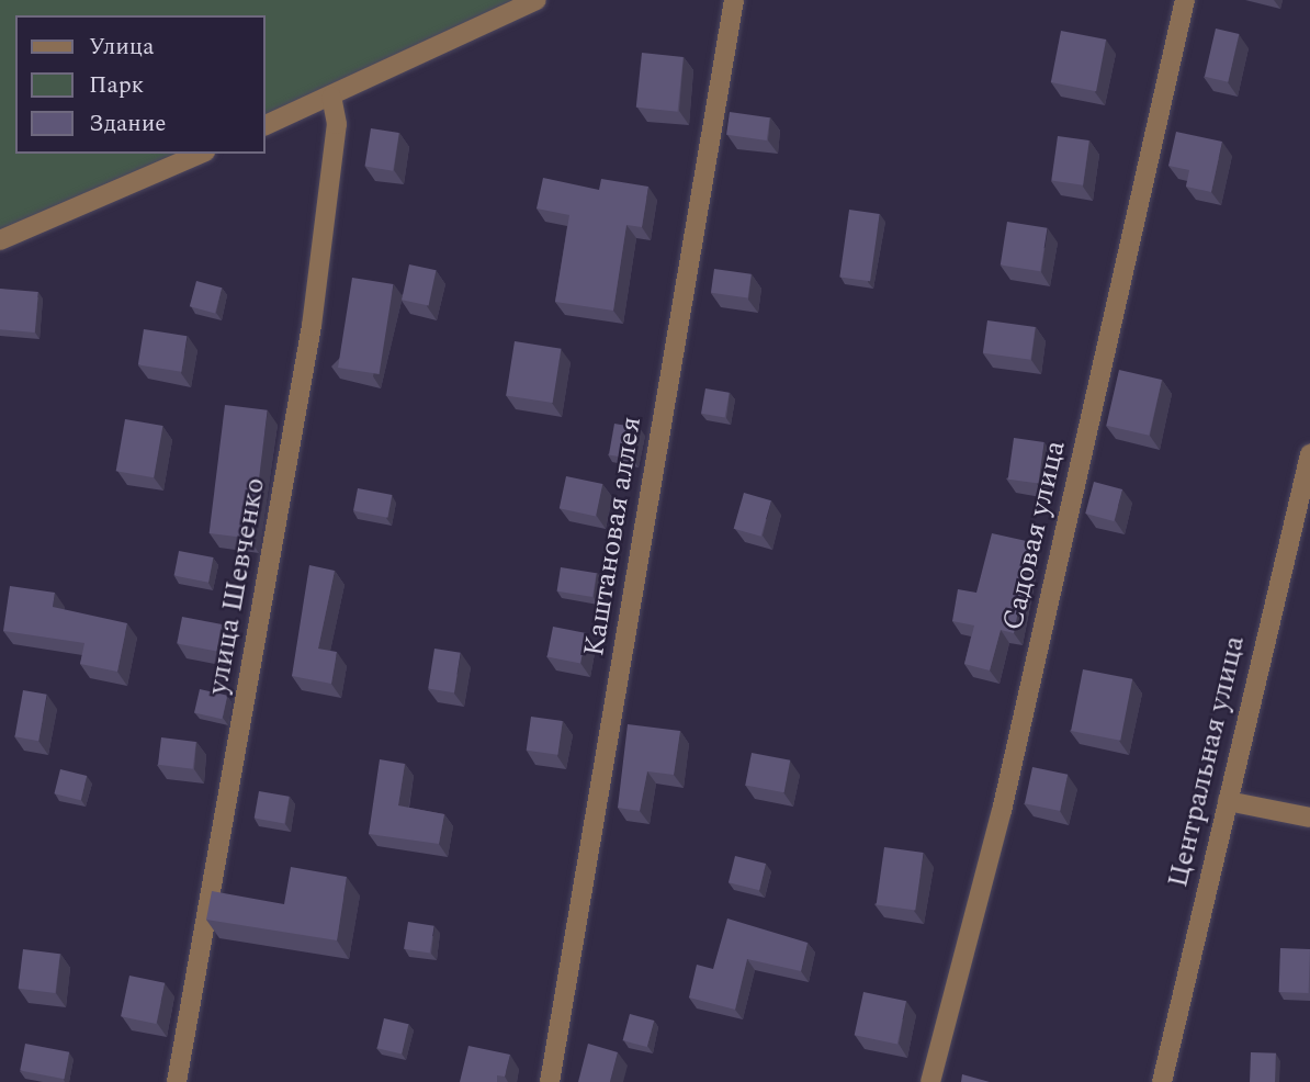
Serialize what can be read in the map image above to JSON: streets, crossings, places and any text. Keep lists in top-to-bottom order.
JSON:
{
  "streets": {
    "street": [
      "Садовая улица",
      "Каштановая аллея",
      "улица Шевченко",
      "Центральная улица"
    ]
  },
  "legend": ["Улица", "Парк", "Здание"]
}
